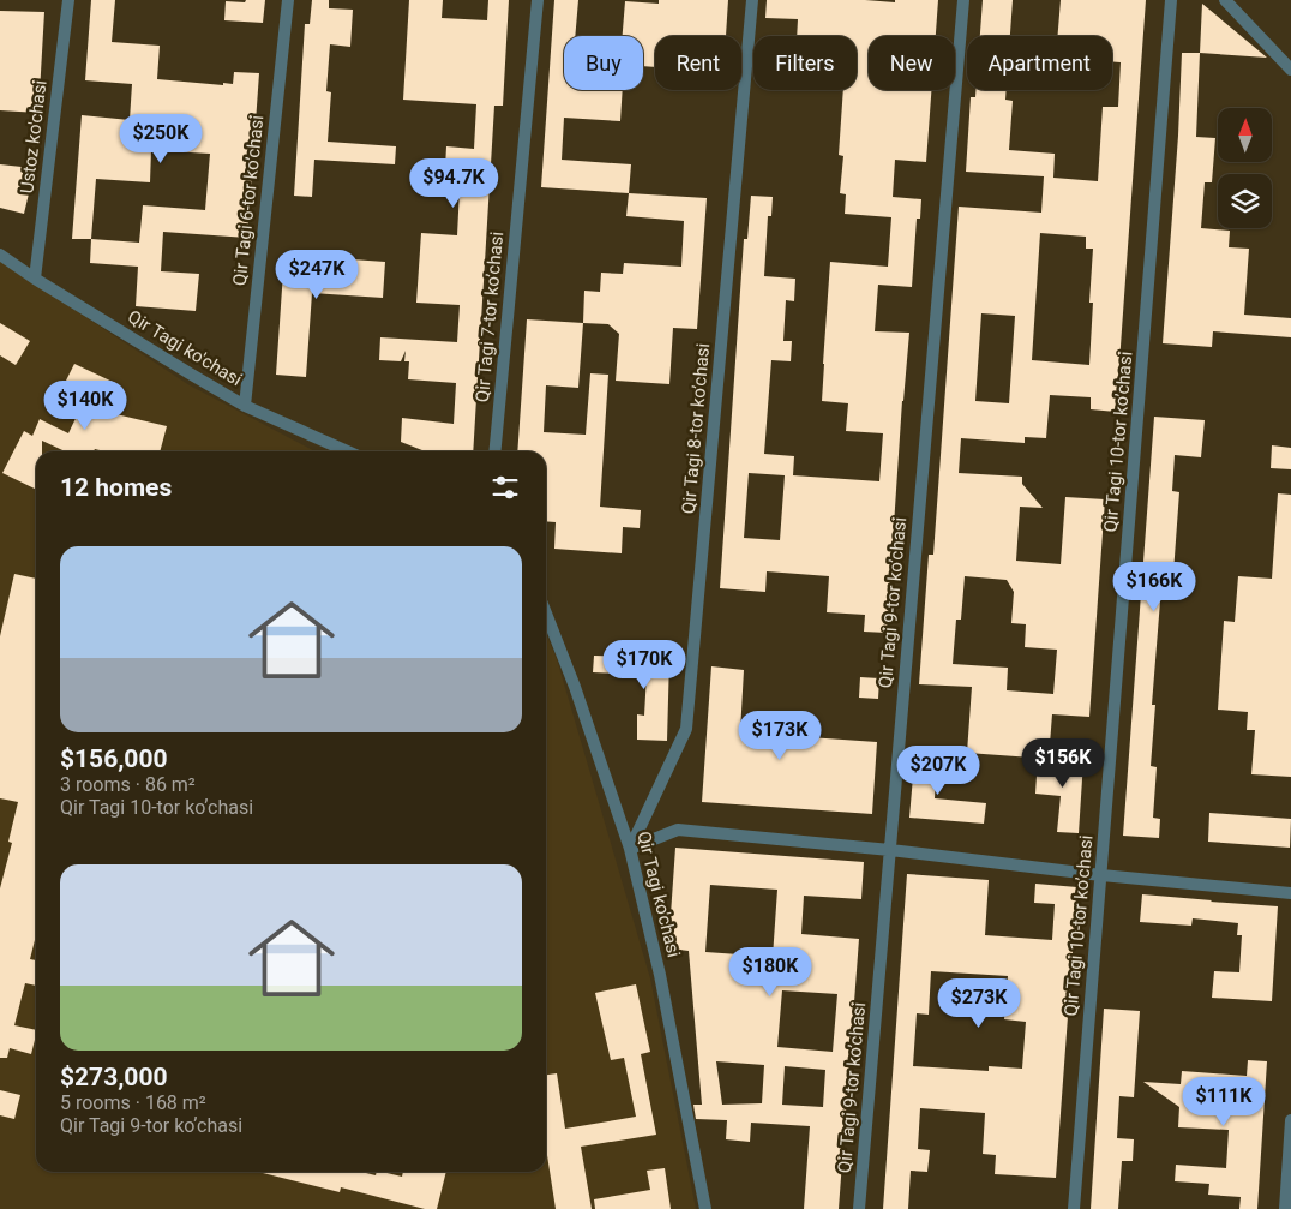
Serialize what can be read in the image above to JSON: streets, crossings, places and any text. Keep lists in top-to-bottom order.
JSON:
{
  "streets": {
    "street": [
      "Ustoz ko'chasi",
      "Qir Tagi 6-tor koʼchasi",
      "Qir Tagi 7-tor koʼchasi",
      "Qir Tagi ko'chasi",
      "Qir Tagi 8-tor koʼchasi",
      "Qir Tagi 10-tor koʼchasi",
      "Qir Tagi 9-tor koʼchasi"
    ]
  },
  "crossings": [
    ["Ustoz ko'chasi", "Qir Tagi ko'chasi"],
    ["Qir Tagi 6-tor koʼchasi", "Qir Tagi ko'chasi"],
    ["Qir Tagi ko'chasi", "Qir Tagi 8-tor koʼchasi"]
  ],
  "north": "top",
  "page": {
    "chip": [
      "Buy",
      "Rent",
      "Filters",
      "New",
      "Apartment"
    ],
    "price": [
      "$250K",
      "$94.7K",
      "$247K",
      "$140K",
      "$166K",
      "$170K",
      "$173K",
      "$156K",
      "$207K",
      "$180K",
      "$273K",
      "$111K"
    ],
    "heading": "12 homes",
    "list": [
      {
        "name": "$156,000",
        "note": "3 rooms · 86 m² · Qir Tagi 10-tor koʼchasi"
      },
      {
        "name": "$273,000",
        "note": "5 rooms · 168 m² · Qir Tagi 9-tor koʼchasi"
      }
    ]
  }
}
